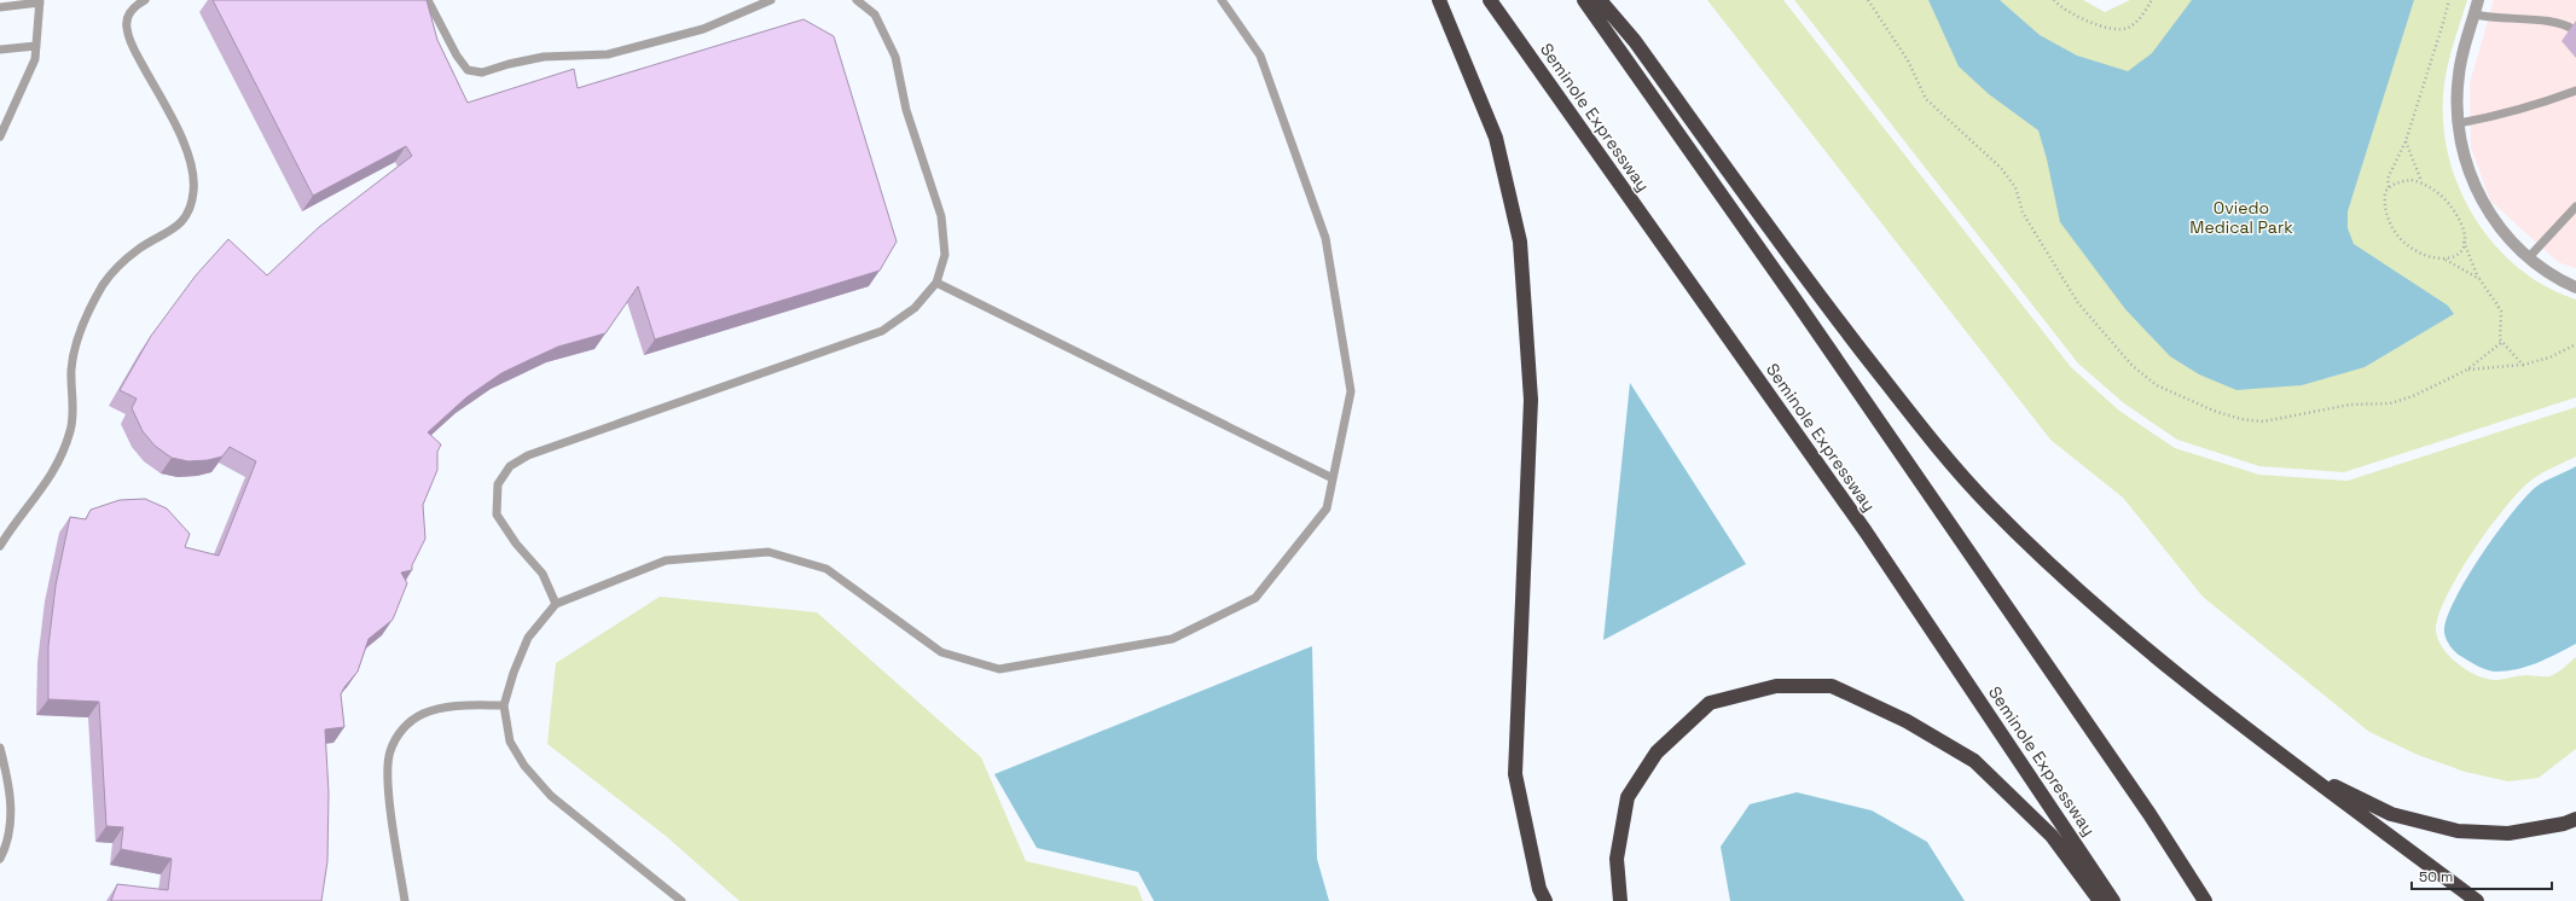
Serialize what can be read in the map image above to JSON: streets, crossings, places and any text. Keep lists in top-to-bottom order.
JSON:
{
  "streets": {
    "highway": ["Seminole Expressway"]
  },
  "parks": ["Oviedo Medical Park"],
  "scale_bar": "50 m"
}
